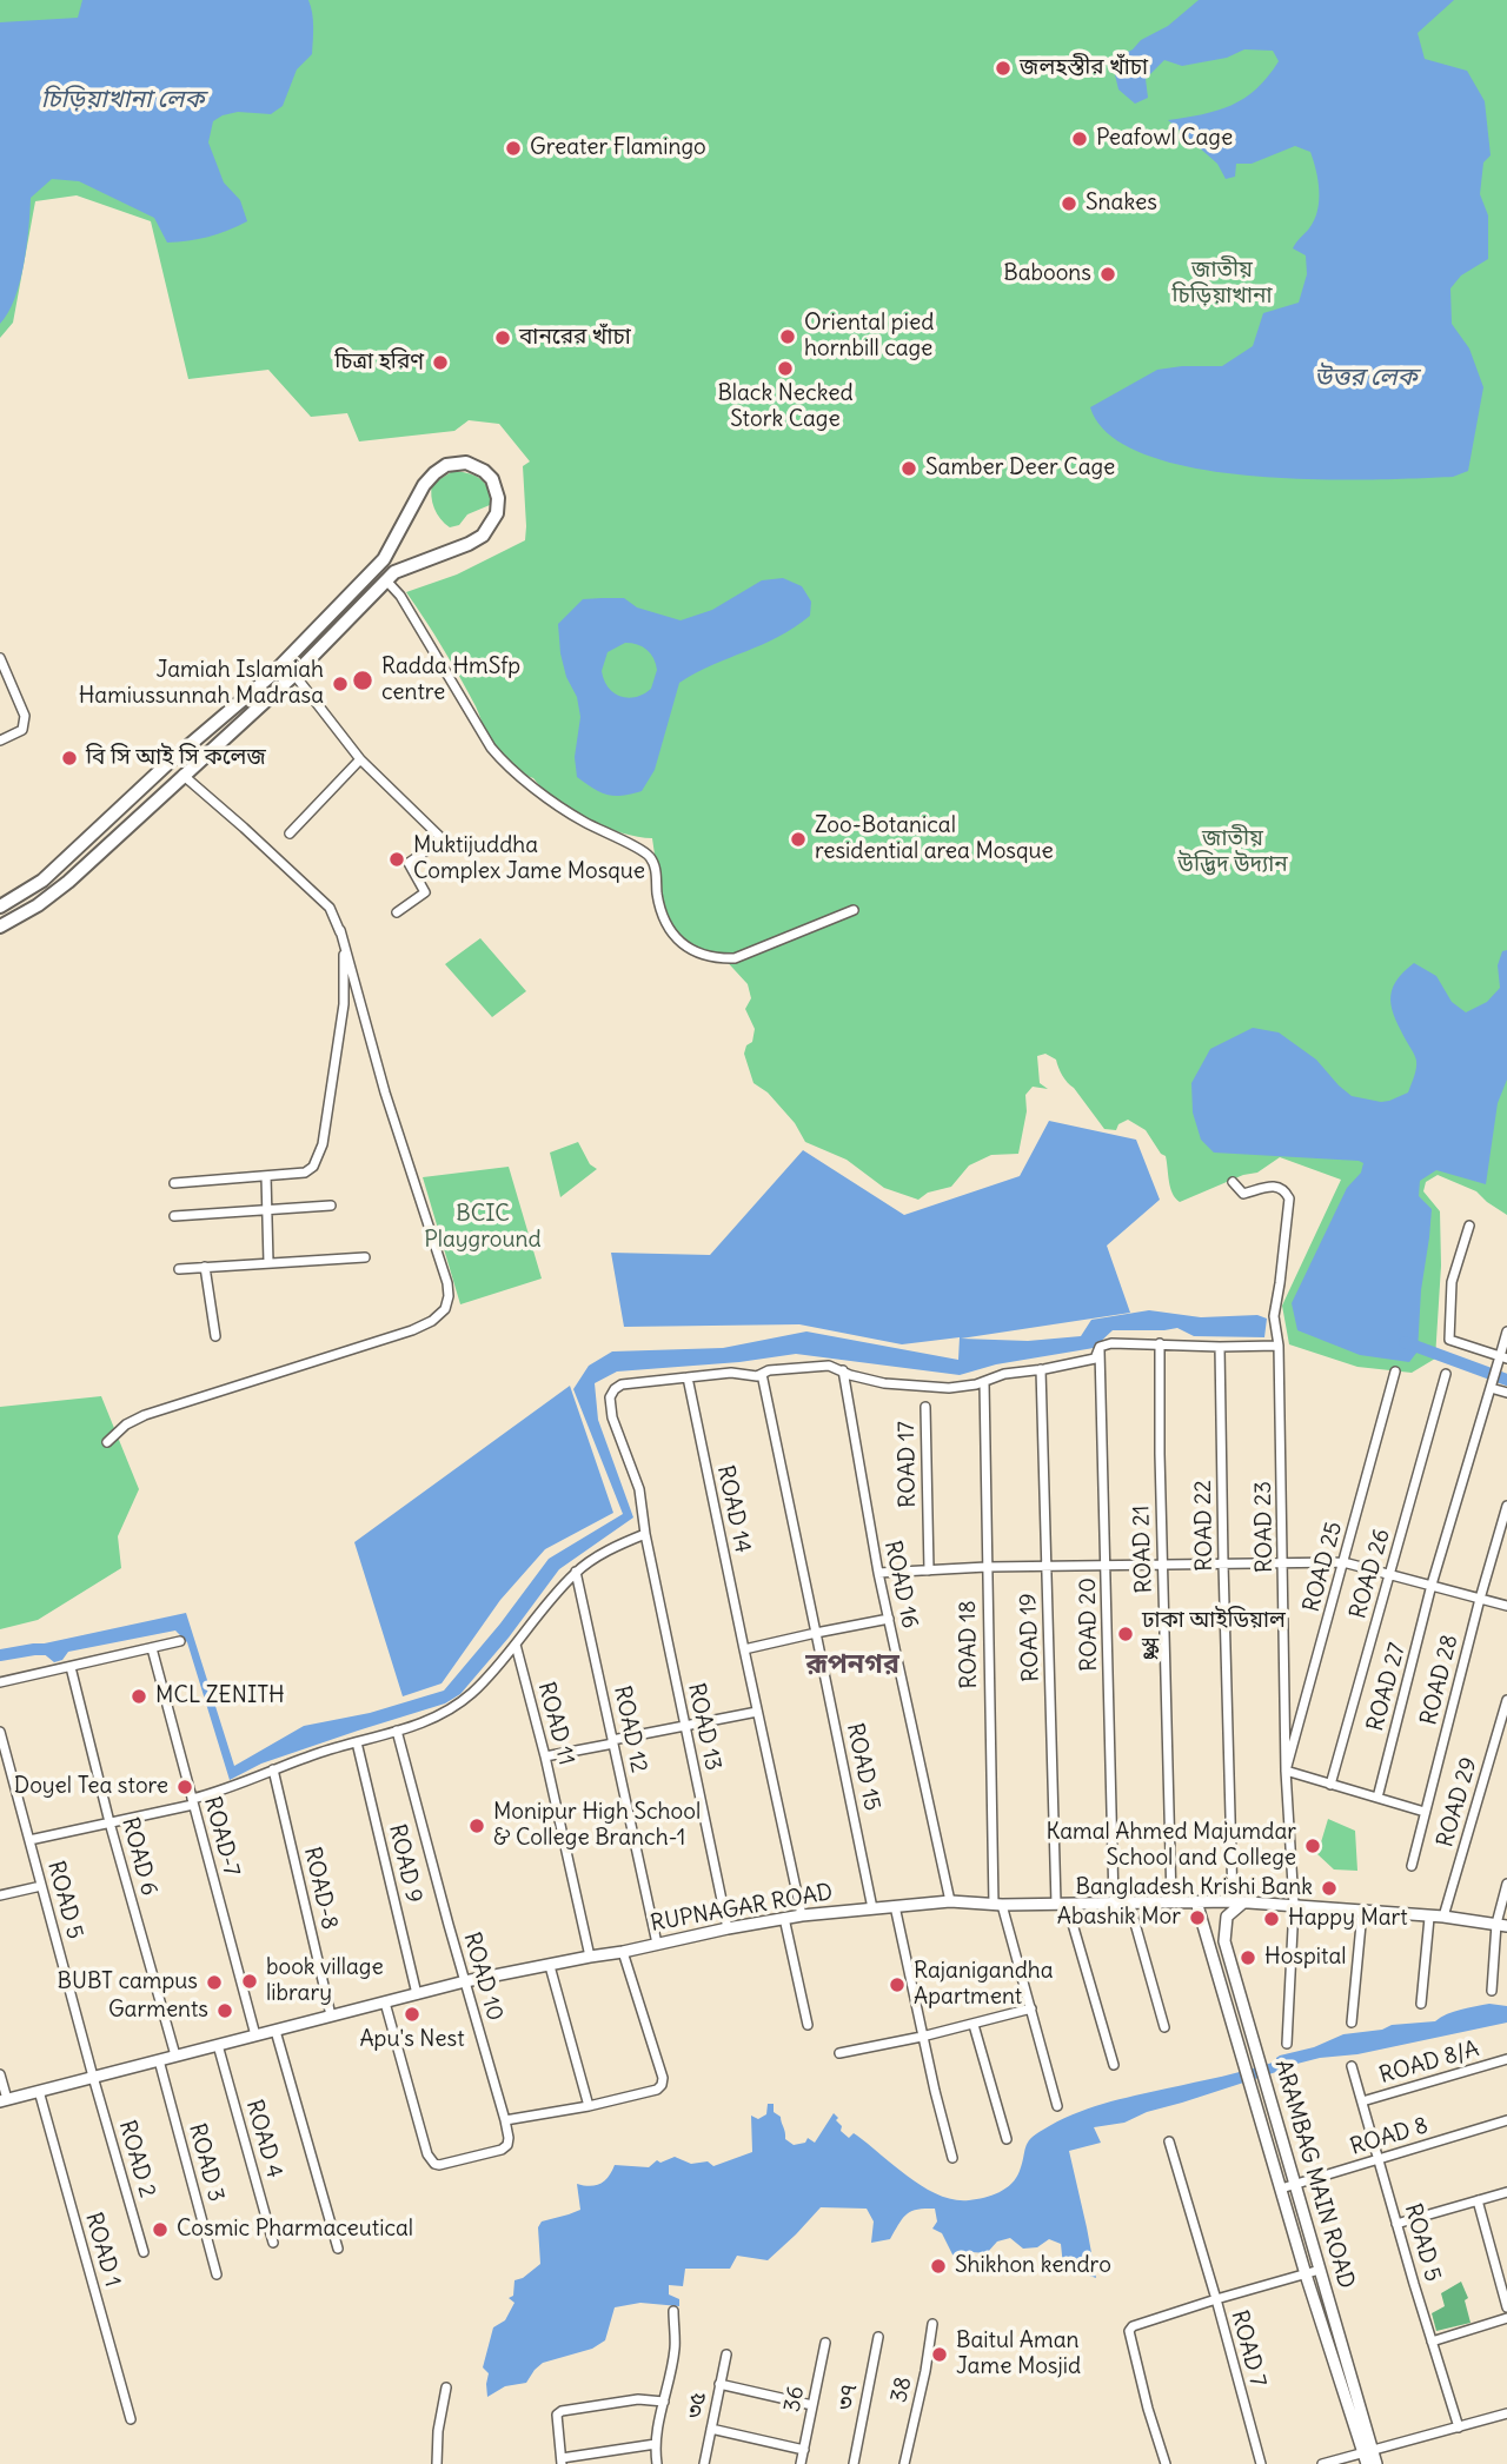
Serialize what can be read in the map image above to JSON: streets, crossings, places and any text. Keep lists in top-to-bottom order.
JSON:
{
  "streets": {
    "street": [
      "ROAD 17",
      "ROAD 14",
      "ROAD 22",
      "ROAD 23",
      "ROAD 21",
      "ROAD 25",
      "ROAD 26",
      "ROAD 16",
      "ROAD 20",
      "ROAD 19",
      "ROAD 18",
      "ROAD 28",
      "ROAD 27",
      "ROAD 11",
      "ROAD 13",
      "ROAD 12",
      "ROAD 15",
      "ROAD 29",
      "ROAD-7",
      "ROAD 6",
      "ROAD 9",
      "ROAD-8",
      "ROAD 5",
      "RUPNAGAR ROAD",
      "ROAD 10",
      "ROAD 8/A",
      "ROAD 8",
      "ROAD 4",
      "ROAD 2",
      "ROAD 3",
      "ARAMBAG MAIN ROAD",
      "ROAD 1",
      "ROAD 7",
      "38",
      "৩৭",
      "36",
      "৩৫"
    ]
  },
  "crossings": [
    ["ROAD 14", "ROAD 13"],
    ["ROAD 22", "RUPNAGAR ROAD"],
    ["ROAD 22", "ARAMBAG MAIN ROAD"],
    ["ROAD 23", "ROAD 25"],
    ["ROAD 23", "RUPNAGAR ROAD"],
    ["ROAD 21", "RUPNAGAR ROAD"],
    ["ROAD 16", "RUPNAGAR ROAD"],
    ["ROAD 20", "RUPNAGAR ROAD"],
    ["ROAD 19", "RUPNAGAR ROAD"],
    ["ROAD 18", "RUPNAGAR ROAD"],
    ["ROAD 11", "ROAD-7"],
    ["ROAD 11", "RUPNAGAR ROAD"],
    ["ROAD 13", "ROAD-7"],
    ["ROAD 13", "RUPNAGAR ROAD"],
    ["ROAD 12", "ROAD-7"],
    ["ROAD 12", "RUPNAGAR ROAD"],
    ["ROAD 15", "RUPNAGAR ROAD"],
    ["ROAD 29", "RUPNAGAR ROAD"],
    ["ROAD-7", "ROAD 6"],
    ["ROAD-7", "ROAD 9"],
    ["ROAD-7", "ROAD-8"],
    ["ROAD-7", "ROAD 5"],
    ["ROAD-7", "RUPNAGAR ROAD"],
    ["ROAD-7", "ROAD 10"],
    ["ROAD 6", "RUPNAGAR ROAD"],
    ["ROAD 9", "RUPNAGAR ROAD"],
    ["ROAD-8", "RUPNAGAR ROAD"],
    ["ROAD 5", "RUPNAGAR ROAD"],
    ["ROAD 5", "ROAD 8/A"],
    ["ROAD 5", "ROAD 8"],
    ["ROAD 5", "ROAD 2"],
    ["RUPNAGAR ROAD", "ROAD 10"],
    ["RUPNAGAR ROAD", "ROAD 4"],
    ["RUPNAGAR ROAD", "ROAD 2"],
    ["RUPNAGAR ROAD", "ROAD 3"],
    ["RUPNAGAR ROAD", "ARAMBAG MAIN ROAD"],
    ["RUPNAGAR ROAD", "ROAD 1"],
    ["ROAD 8", "ARAMBAG MAIN ROAD"],
    ["ARAMBAG MAIN ROAD", "ROAD 7"]
  ],
  "districts": ["রূপনগর"],
  "water": ["চিড়িয়াখানা লেক", "উত্তর লেক"],
  "parks": ["জাতীয় চিড়িয়াখানা", "জাতীয় উদ্ভিদ উদ্যান", "BCIC Playground"],
  "places": [
    "জলহস্তীর খাঁচা",
    "Peafowl Cage",
    "Greater Flamingo",
    "Snakes",
    "Baboons",
    "Oriental pied hornbill cage",
    "বানরের খাঁচা",
    "চিত্রা হরিণ",
    "Black Necked Stork Cage",
    "Samber Deer Cage",
    "Radda HmSfp centre",
    "Jamiah Islamiah Hamiussunnah Madrasa",
    "বি সি আই সি কলেজ",
    "Zoo-Botanical residential area Mosque",
    "Muktijuddha Complex Jame Mosque",
    "ঢাকা আইডিয়াল স্কুল",
    "MCL ZENITH",
    "Doyel Tea store",
    "Monipur High School & College Branch-1",
    "Kamal Ahmed Majumdar School and College",
    "Bangladesh Krishi Bank",
    "Abashik Mor",
    "Happy Mart",
    "Hospital",
    "book village library",
    "BUBT campus",
    "Rajanigandha Apartment",
    "Garments",
    "Apu's Nest",
    "Cosmic Pharmaceutical",
    "Shikhon kendro",
    "Baitul Aman Jame Mosjid"
  ]
}
